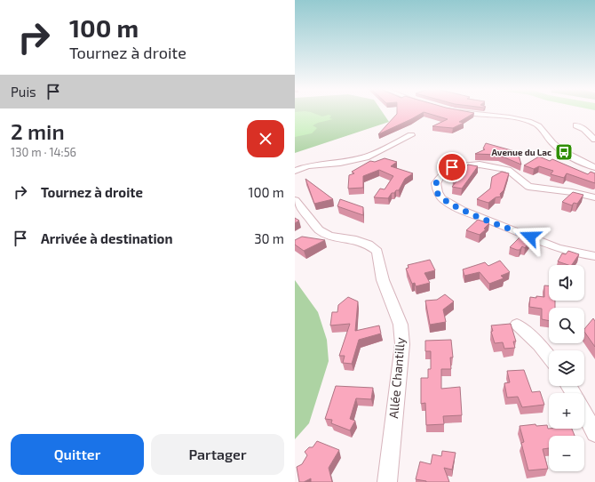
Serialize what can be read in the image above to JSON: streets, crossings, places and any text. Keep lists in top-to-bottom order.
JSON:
{
  "streets": {
    "street": ["Allée Chantilly"]
  },
  "places": {
    "bus stop": ["Avenue du Lac"]
  },
  "page": {
    "turn": ["100 m", "Tournez à droite"],
    "then": "Puis",
    "heading": ["2 min", "130 m · 14:56"],
    "list": [
      {
        "name": "Tournez à droite",
        "value": "100 m"
      },
      {
        "name": "Arrivée à destination",
        "value": "30 m"
      }
    ],
    "map_buttons": ["+", "−"],
    "buttons": ["Quitter", "Partager"]
  }
}
